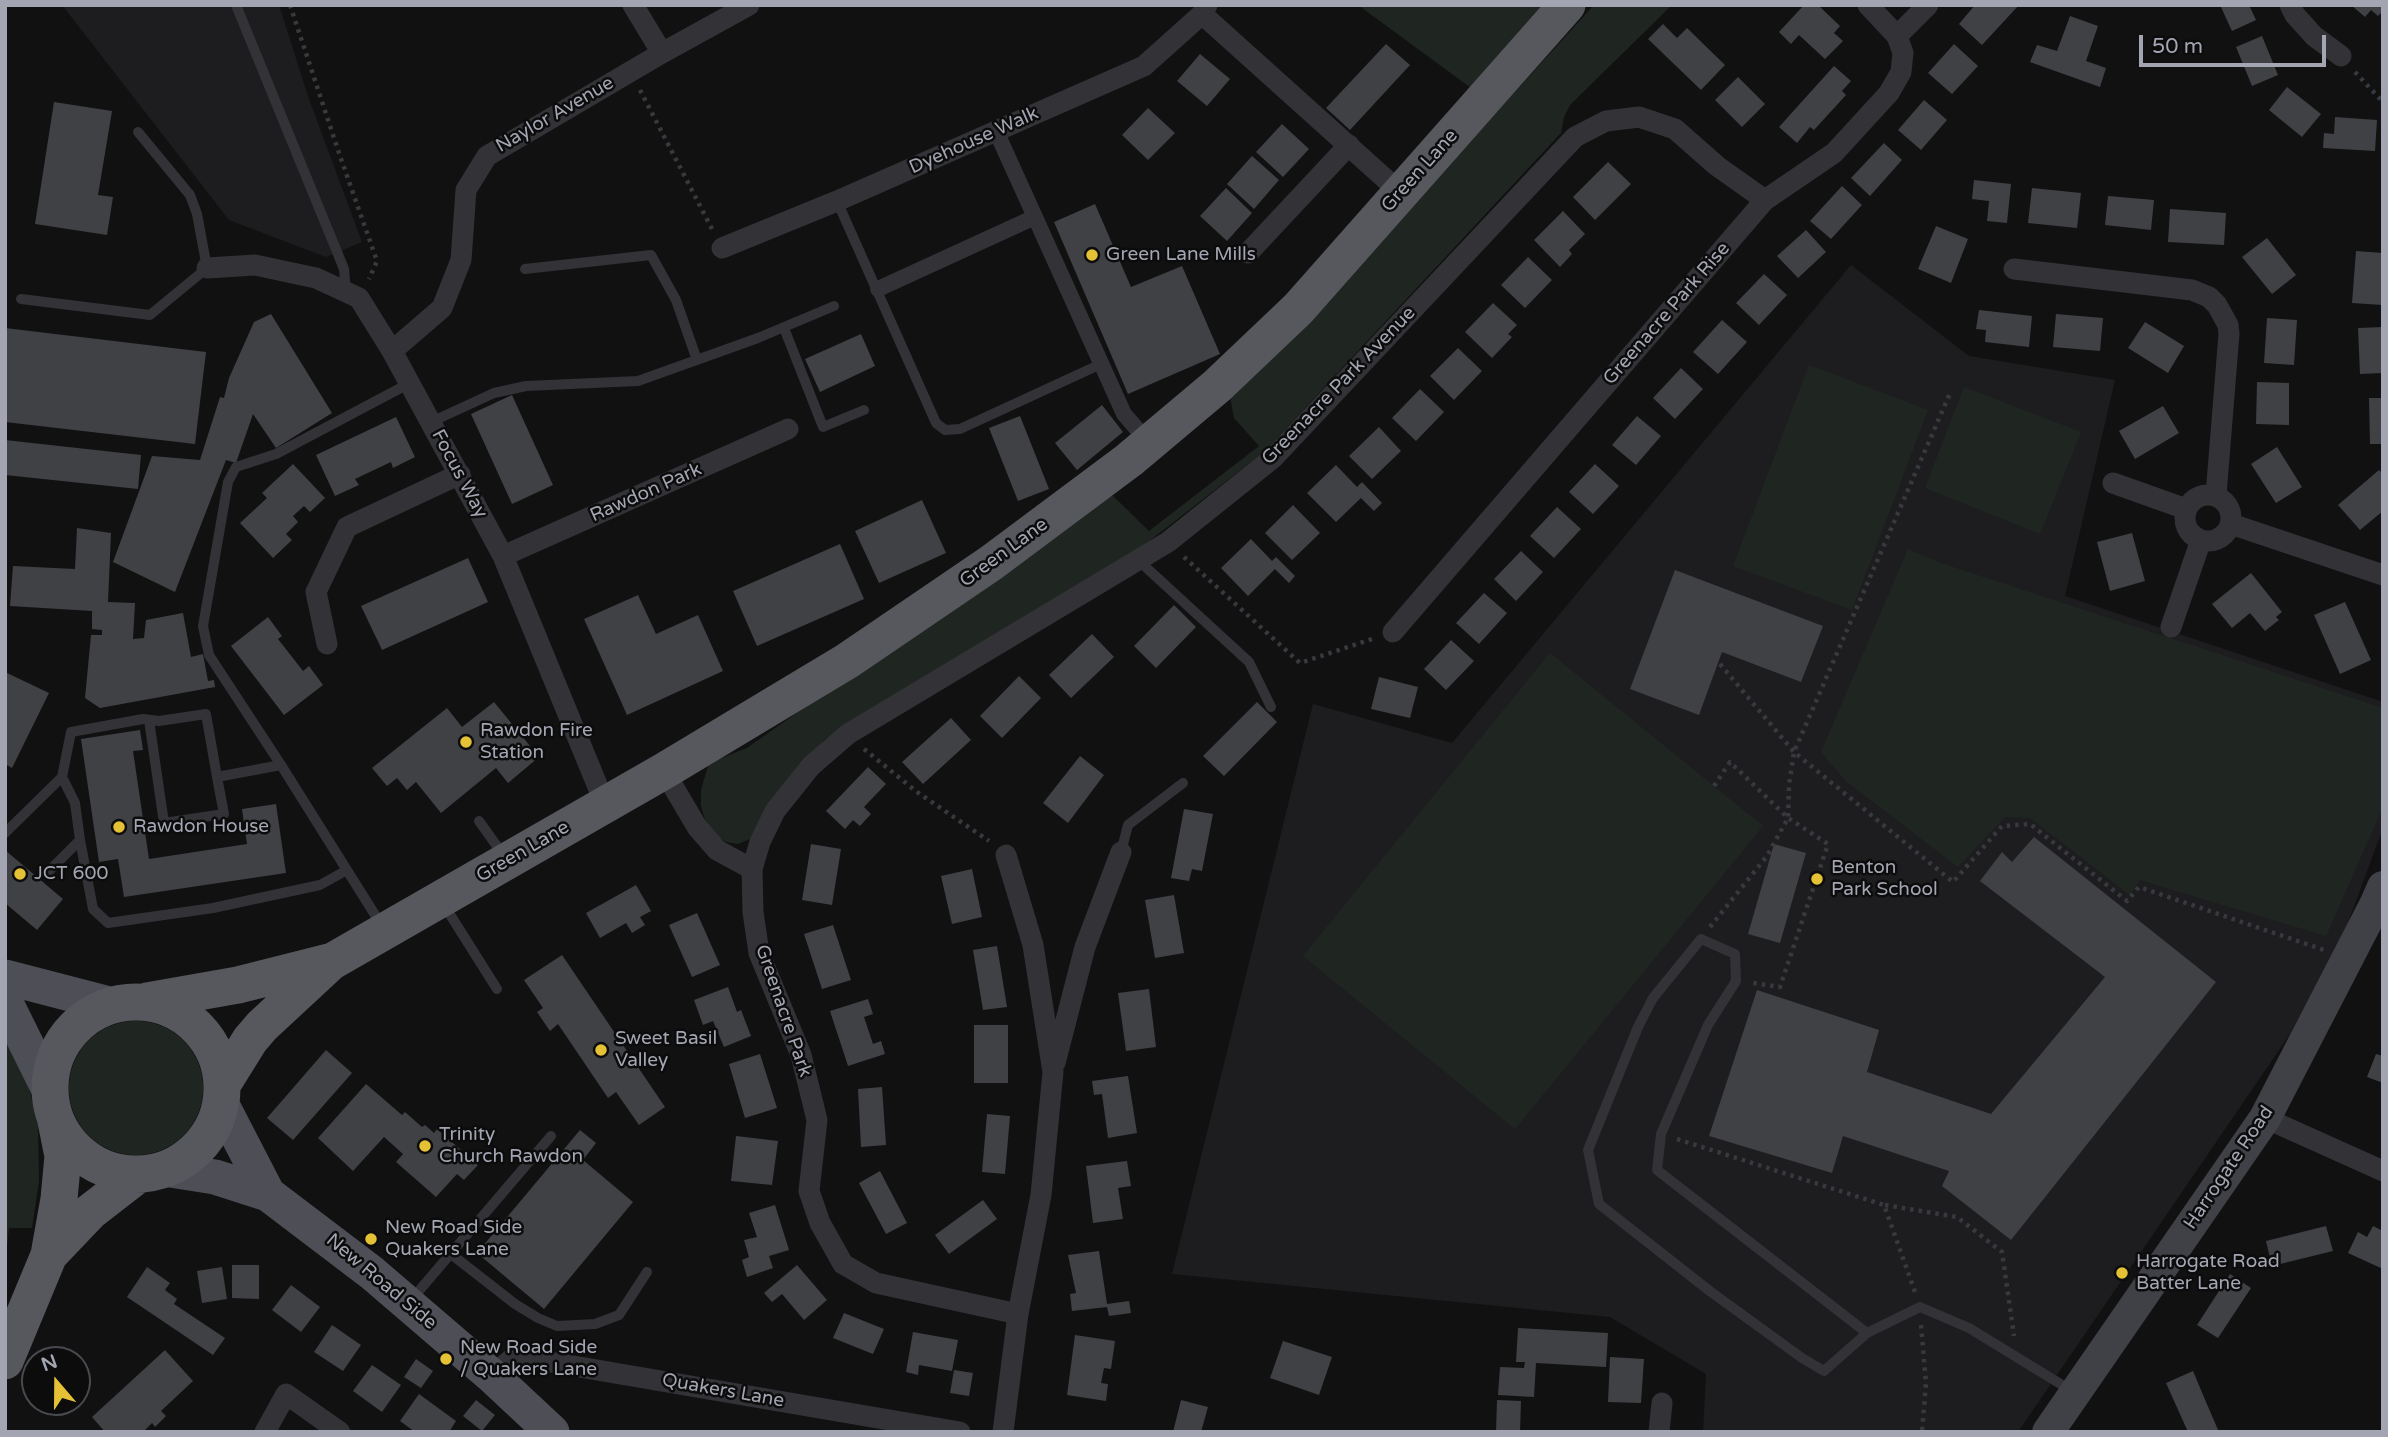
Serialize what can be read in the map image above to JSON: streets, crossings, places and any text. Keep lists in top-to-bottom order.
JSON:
{
  "streets": {
    "highway": ["Green Lane"],
    "main road": ["Harrogate Road", "New Road Side"],
    "street": [
      "Naylor Avenue",
      "Dyehouse Walk",
      "Greenacre Park Rise",
      "Greenacre Park Avenue",
      "Focus Way",
      "Rawdon Park",
      "Greenacre Park",
      "Quakers Lane"
    ]
  },
  "crossings": [
    ["Naylor Avenue", "Focus Way"],
    ["Green Lane", "Focus Way"],
    ["Green Lane", "New Road Side"],
    ["Greenacre Park Rise", "Greenacre Park Avenue"],
    ["Greenacre Park Avenue", "Greenacre Park"],
    ["Focus Way", "Rawdon Park"],
    ["New Road Side", "Quakers Lane"]
  ],
  "places": [
    "Green Lane Mills",
    "Rawdon Fire Station",
    "Rawdon House",
    "JCT 600",
    "Benton Park School",
    "Sweet Basil Valley",
    "Trinity Church Rawdon",
    "New Road Side Quakers Lane",
    "Harrogate Road Batter Lane",
    "New Road Side / Quakers Lane"
  ],
  "scale_bar": "50 m",
  "north": "top"
}
